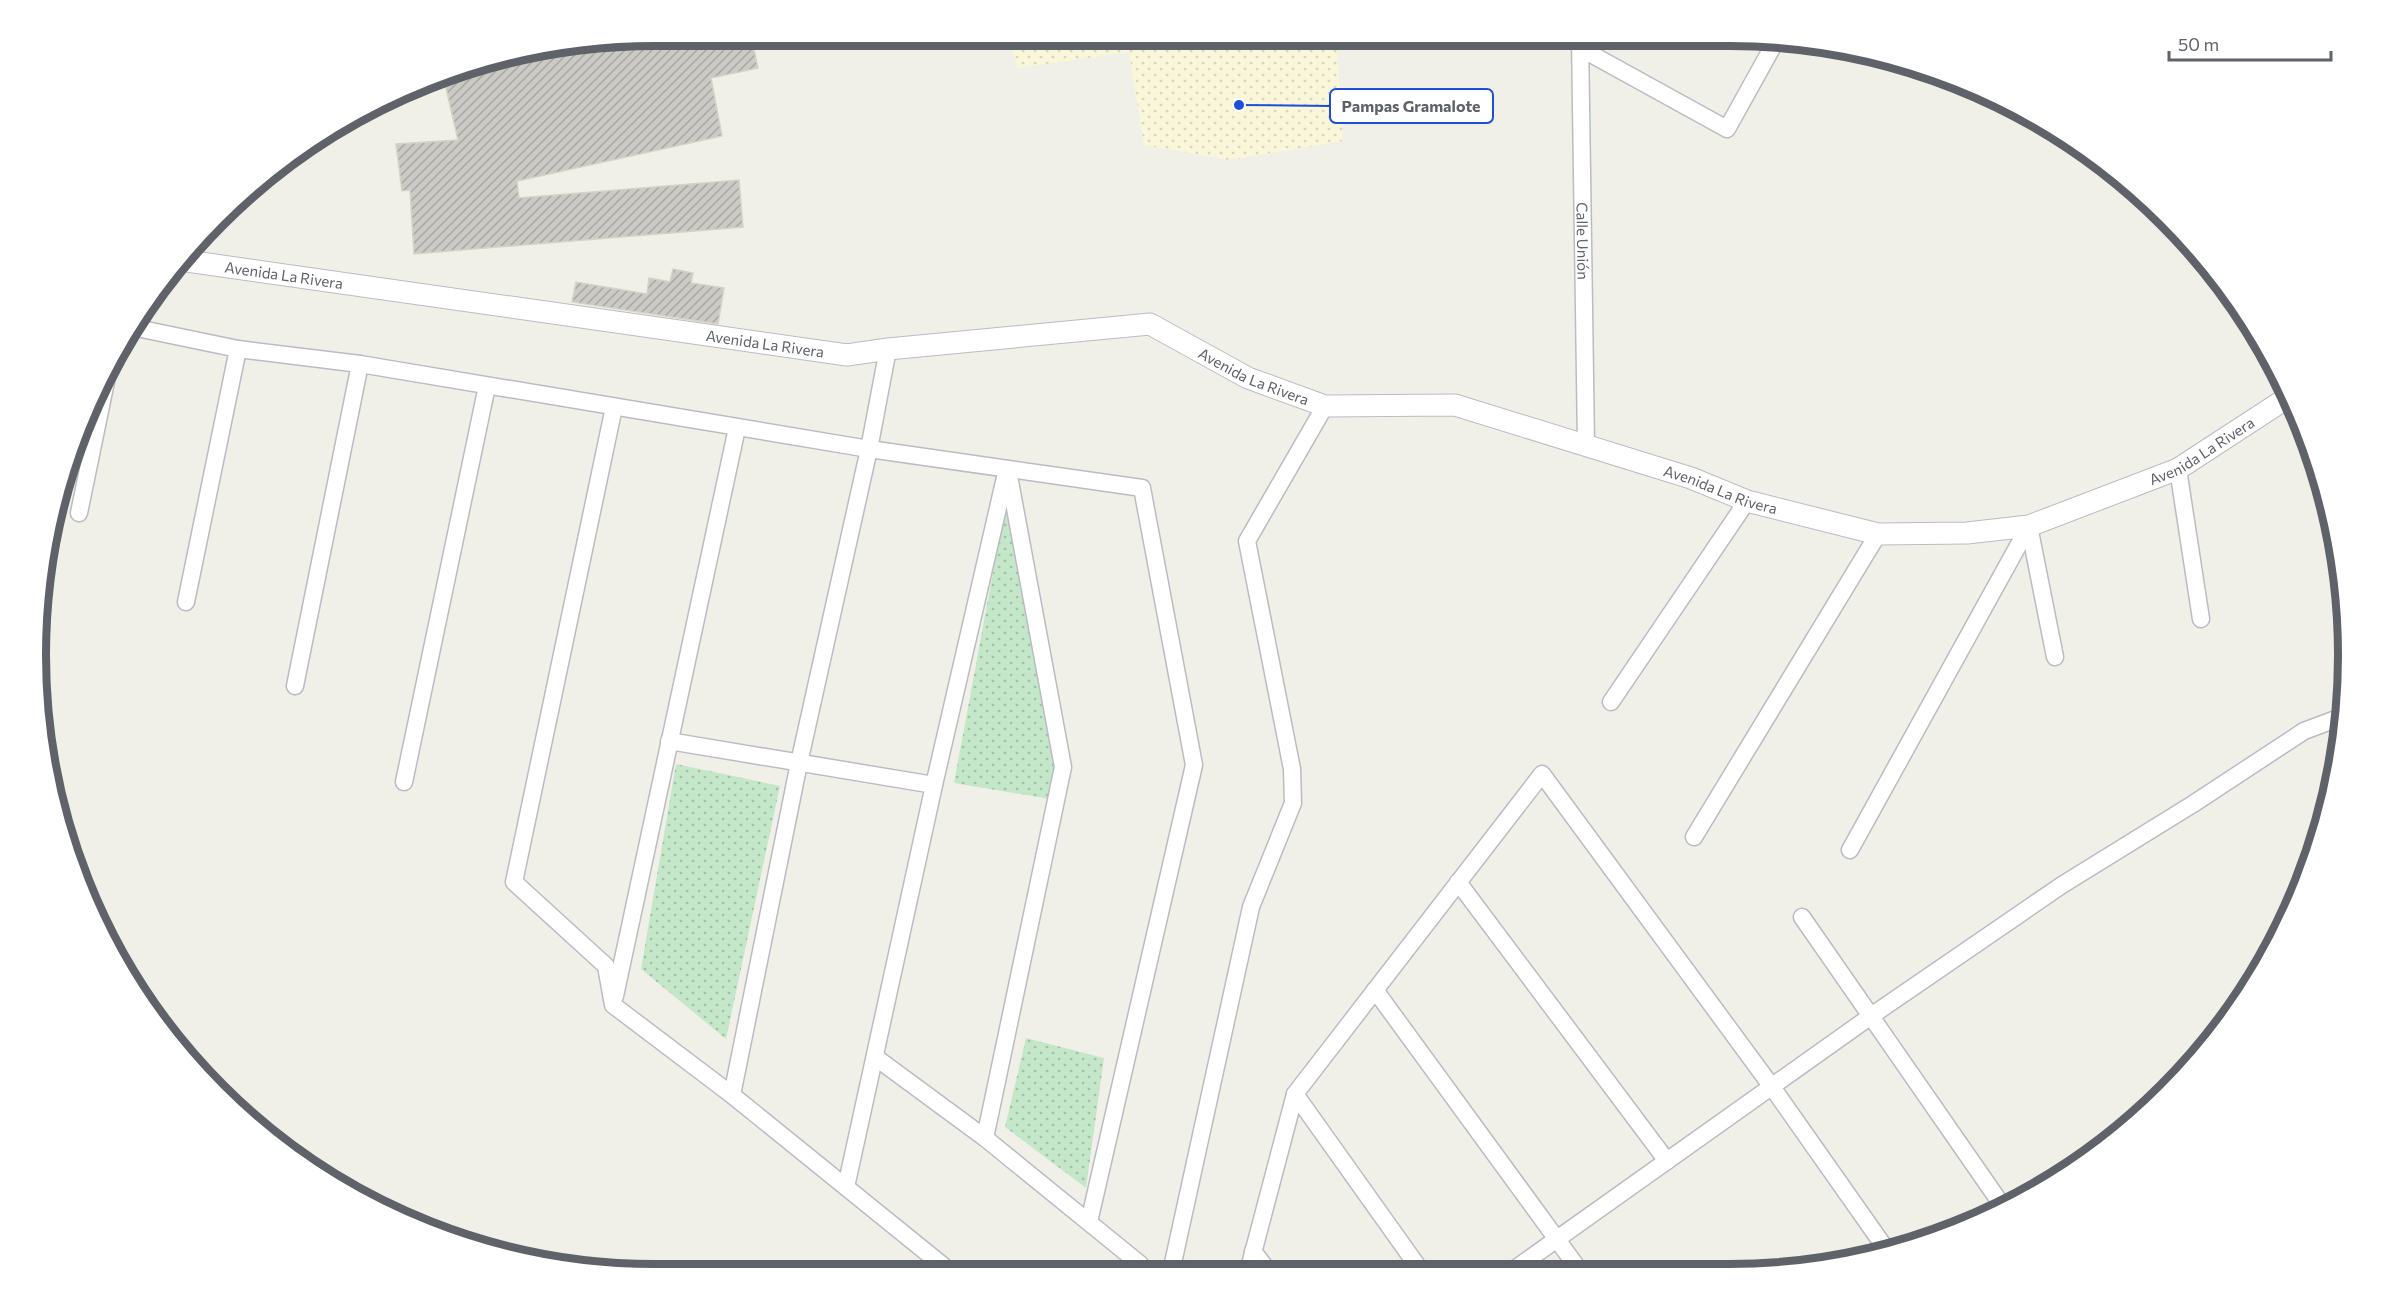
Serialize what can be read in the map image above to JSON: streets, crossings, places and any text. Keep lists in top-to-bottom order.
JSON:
{
  "streets": {
    "street": ["Calle Unión", "Avenida La Rivera"]
  },
  "crossings": [
    ["Calle Unión", "Avenida La Rivera"]
  ],
  "places": ["Pampas Gramalote"],
  "scale_bar": "50 m"
}
